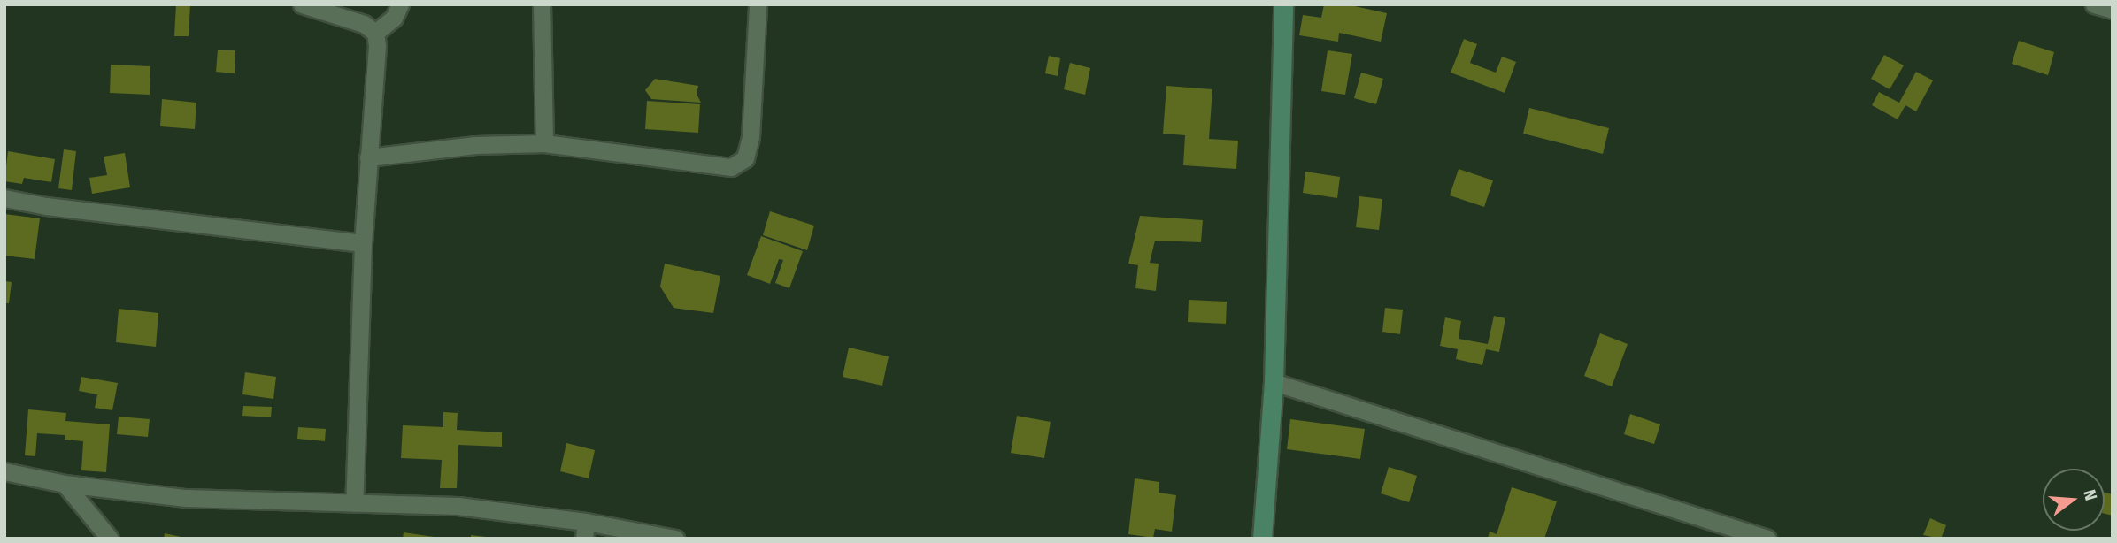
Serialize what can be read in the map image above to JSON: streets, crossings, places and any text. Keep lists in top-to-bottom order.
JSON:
{
  "north": "right"
}
